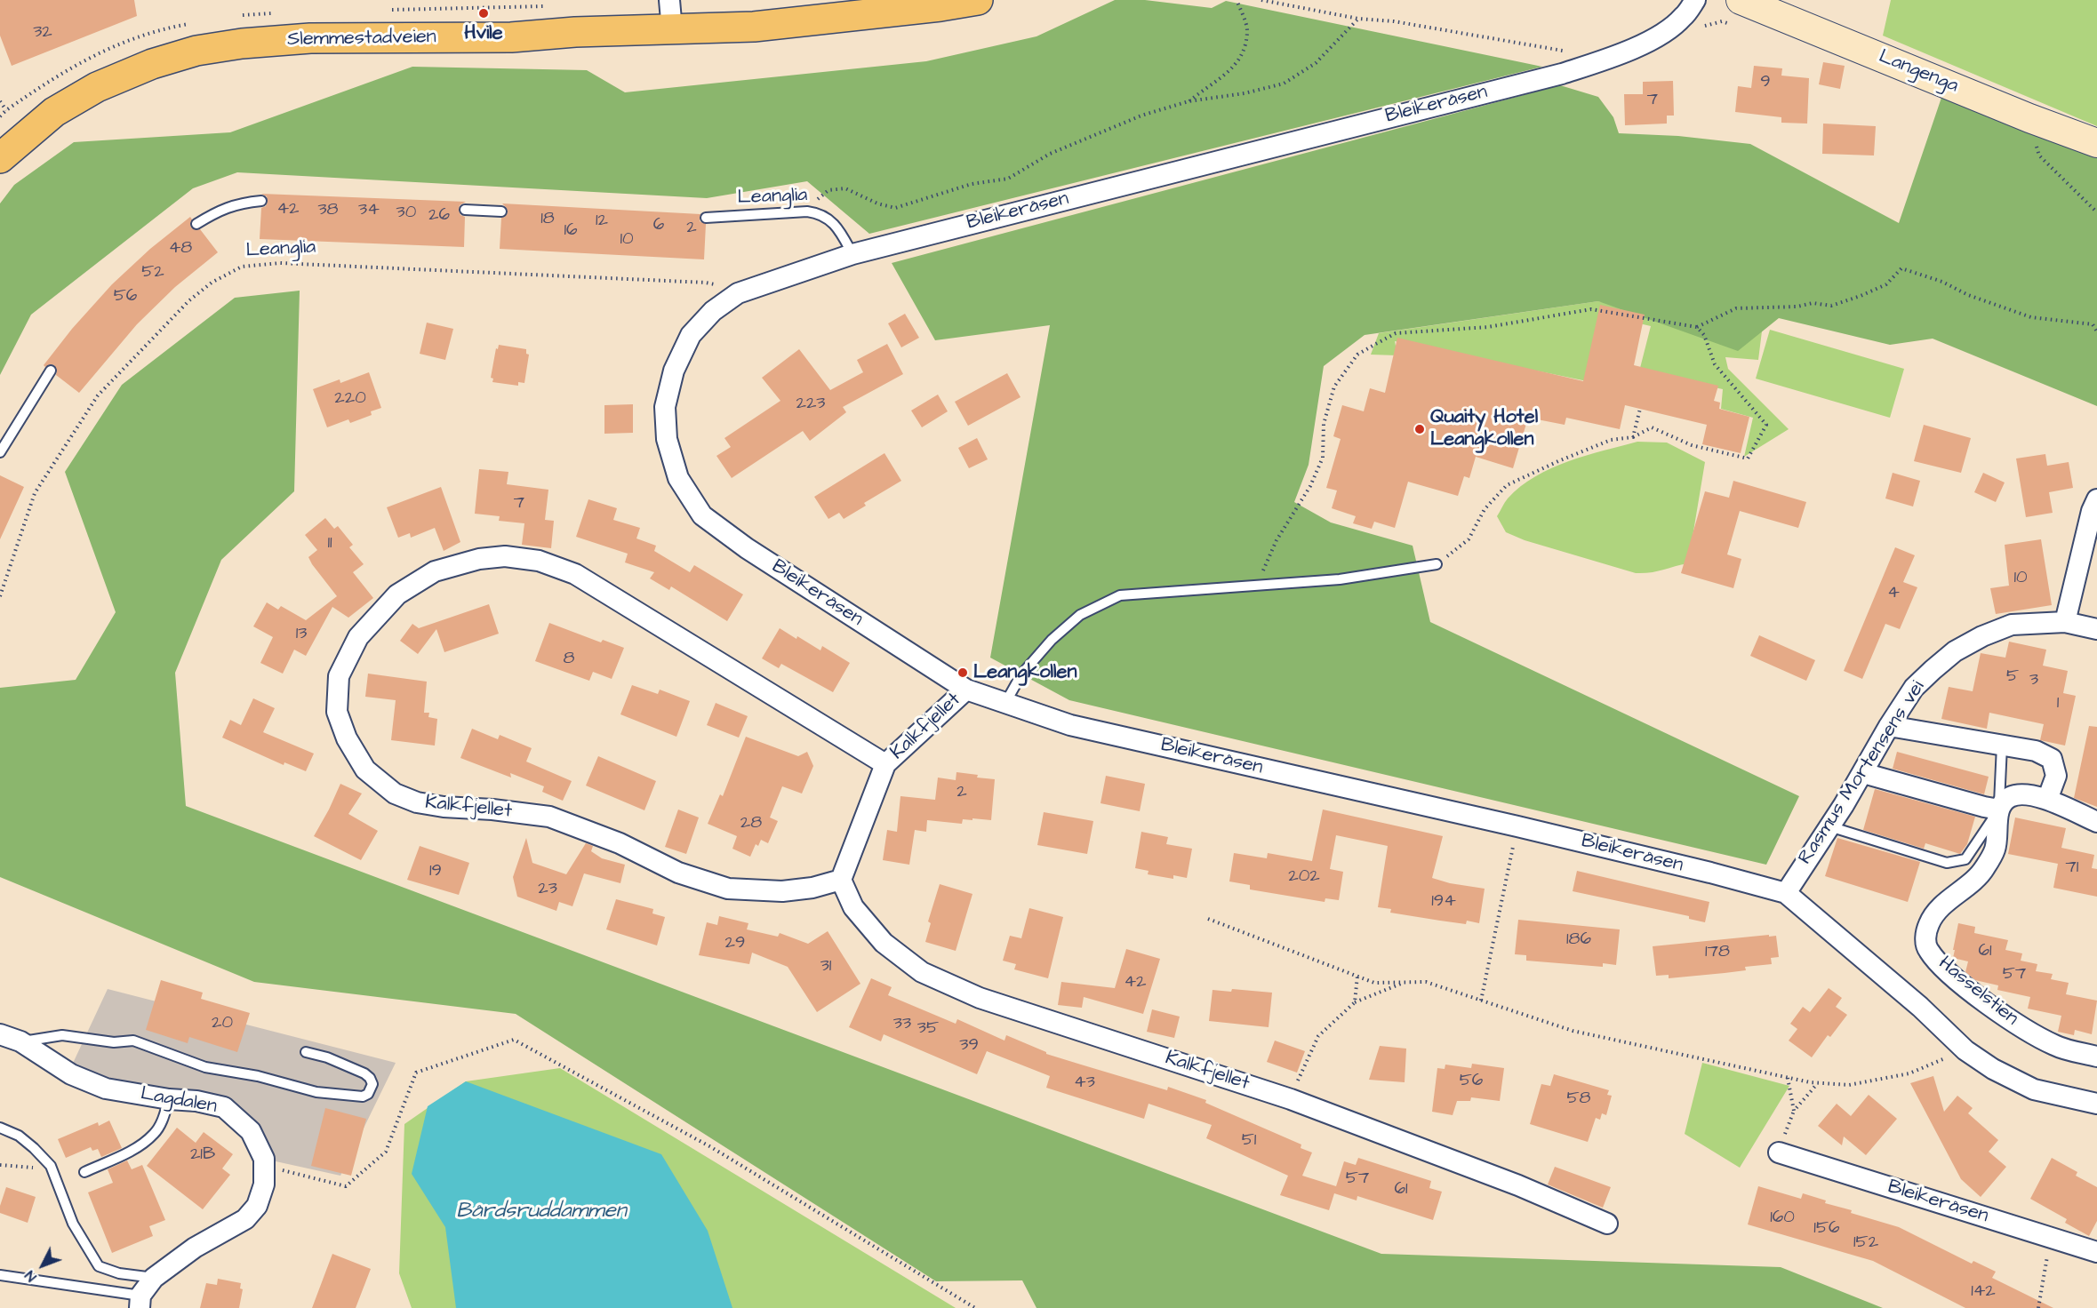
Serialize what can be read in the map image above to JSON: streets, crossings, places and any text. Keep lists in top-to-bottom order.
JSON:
{
  "streets": {
    "main road": ["Slemmestadveien", "Langenga"],
    "street": [
      "Bleikeråsen",
      "Kalkfjellet",
      "Rasmus Mortensens vei",
      "Hasselstien",
      "Lagdalen"
    ],
    "lane": ["Leanglia"]
  },
  "crossings": [
    ["Bleikeråsen", "Leanglia"],
    ["Bleikeråsen", "Kalkfjellet"],
    ["Bleikeråsen", "Rasmus Mortensens vei"]
  ],
  "water": ["Bårdsruddammen"],
  "places": ["Hvile", "Quaity Hotel Leangkollen", "Leangkollen"],
  "house_numbers": [
    "32",
    "9",
    "7",
    "42",
    "38",
    "34",
    "30",
    "26",
    "18",
    "12",
    "6",
    "2",
    "16",
    "10",
    "48",
    "52",
    "56",
    "220",
    "223",
    "7",
    "11",
    "10",
    "4",
    "13",
    "8",
    "5",
    "3",
    "1",
    "2",
    "28",
    "71",
    "19",
    "202",
    "23",
    "194",
    "186",
    "29",
    "61",
    "178",
    "31",
    "57",
    "42",
    "20",
    "33",
    "35",
    "39",
    "56",
    "43",
    "58",
    "51",
    "21B",
    "57",
    "61",
    "160",
    "156",
    "152",
    "142"
  ],
  "north": "bottom left"
}
